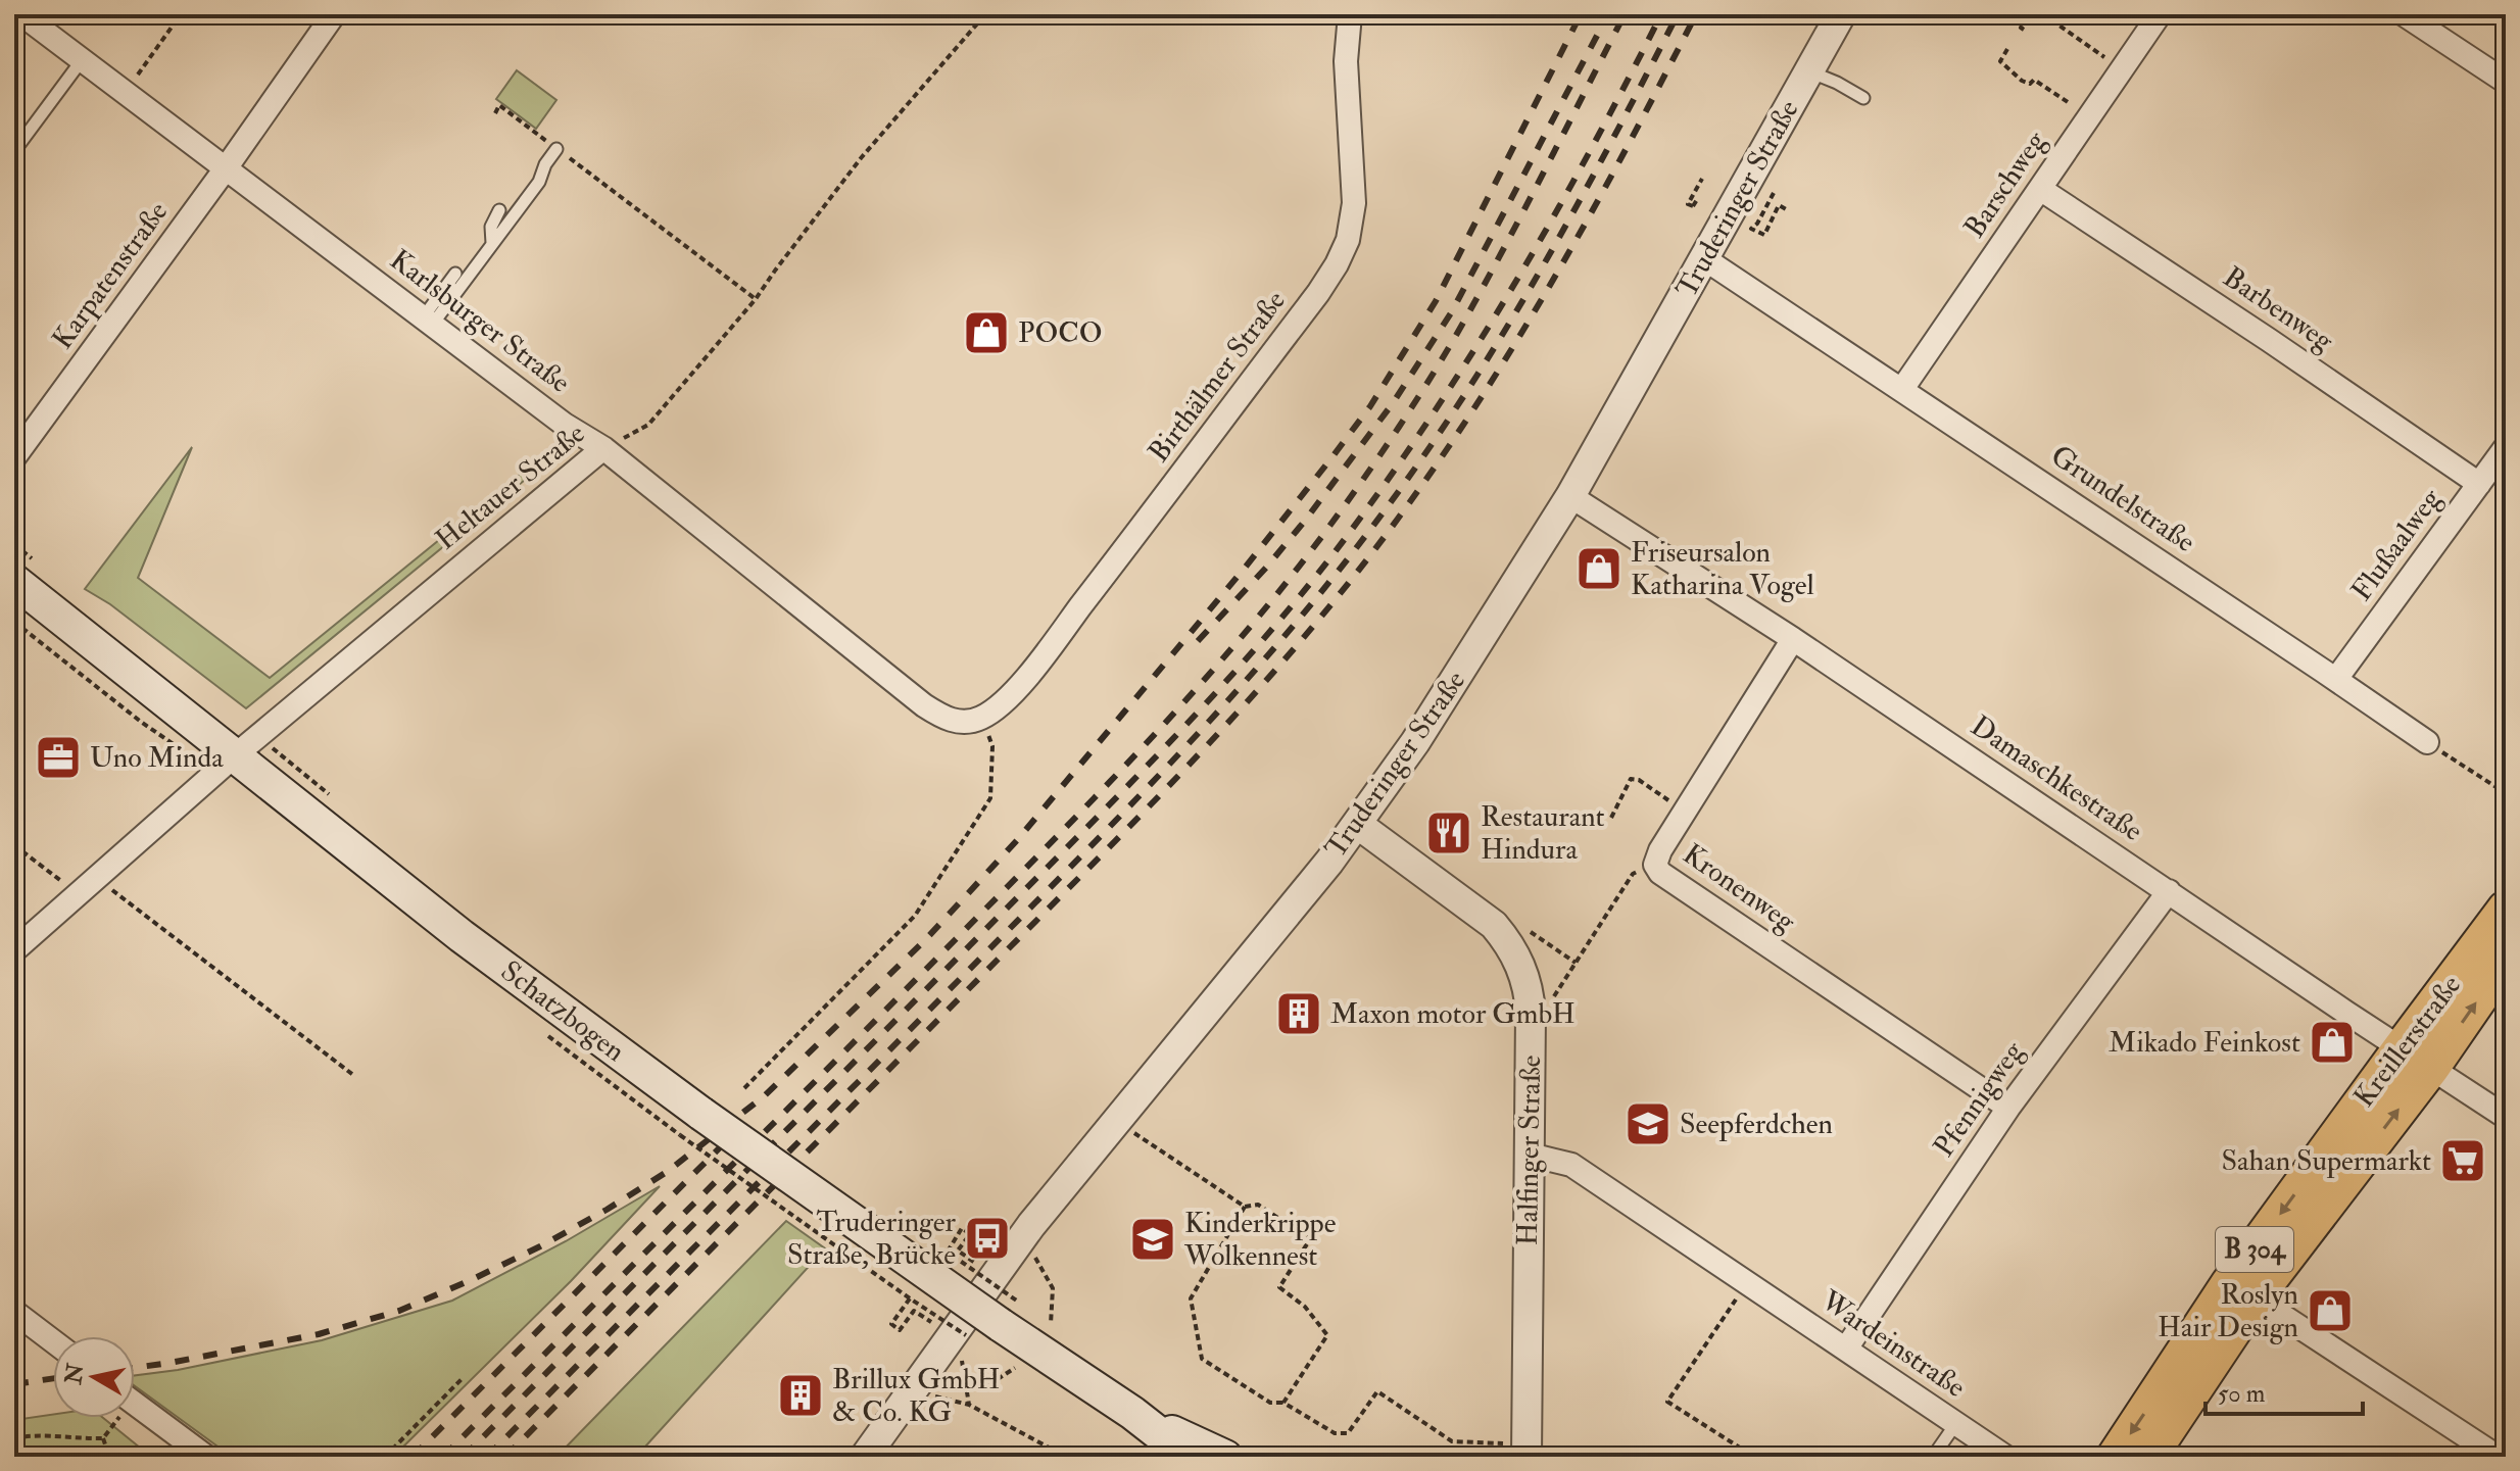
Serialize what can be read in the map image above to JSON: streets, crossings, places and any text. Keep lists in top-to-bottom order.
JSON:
{
  "streets": {
    "main road": ["Schatzbogen", "Kreillerstraße", "B 304"],
    "street": [
      "Barschweg",
      "Truderinger Straße",
      "Karpatenstraße",
      "Barbenweg",
      "Karlsburger Straße",
      "Birthälmer Straße",
      "Heltauer Straße",
      "Grundelstraße",
      "Flußaalweg",
      "Damaschkestraße",
      "Kronenweg",
      "Pfennigweg",
      "Halfinger Straße",
      "Wardeinstraße"
    ]
  },
  "crossings": [
    ["Barschweg", "Barbenweg"],
    ["Barschweg", "Grundelstraße"],
    ["Truderinger Straße", "Grundelstraße"],
    ["Truderinger Straße", "Damaschkestraße"],
    ["Truderinger Straße", "Halfinger Straße"],
    ["Karpatenstraße", "Karlsburger Straße"],
    ["Barbenweg", "Flußaalweg"],
    ["Karlsburger Straße", "Birthälmer Straße"],
    ["Karlsburger Straße", "Heltauer Straße"],
    ["Heltauer Straße", "Schatzbogen"],
    ["Grundelstraße", "Flußaalweg"],
    ["Damaschkestraße", "Kronenweg"],
    ["Damaschkestraße", "Kreillerstraße"],
    ["Damaschkestraße", "Pfennigweg"],
    ["Kronenweg", "Pfennigweg"],
    ["Kronenweg", "Halfinger Straße"],
    ["Pfennigweg", "Wardeinstraße"],
    ["Halfinger Straße", "Wardeinstraße"]
  ],
  "places": {
    "shop": [
      "POCO",
      "Friseursalon Katharina Vogel",
      "Mikado Feinkost",
      "Roslyn Hair Design"
    ],
    "office": ["Uno Minda"],
    "restaurant": ["Restaurant Hindura"],
    "building": ["Maxon motor GmbH", "Brillux GmbH & Co. KG"],
    "school or university": ["Seepferdchen", "Kinderkrippe Wolkennest"],
    "supermarket": ["Sahan Supermarkt"],
    "bus stop": ["Truderinger Straße, Brücke"]
  },
  "scale_bar": "50 m",
  "north": "left"
}
